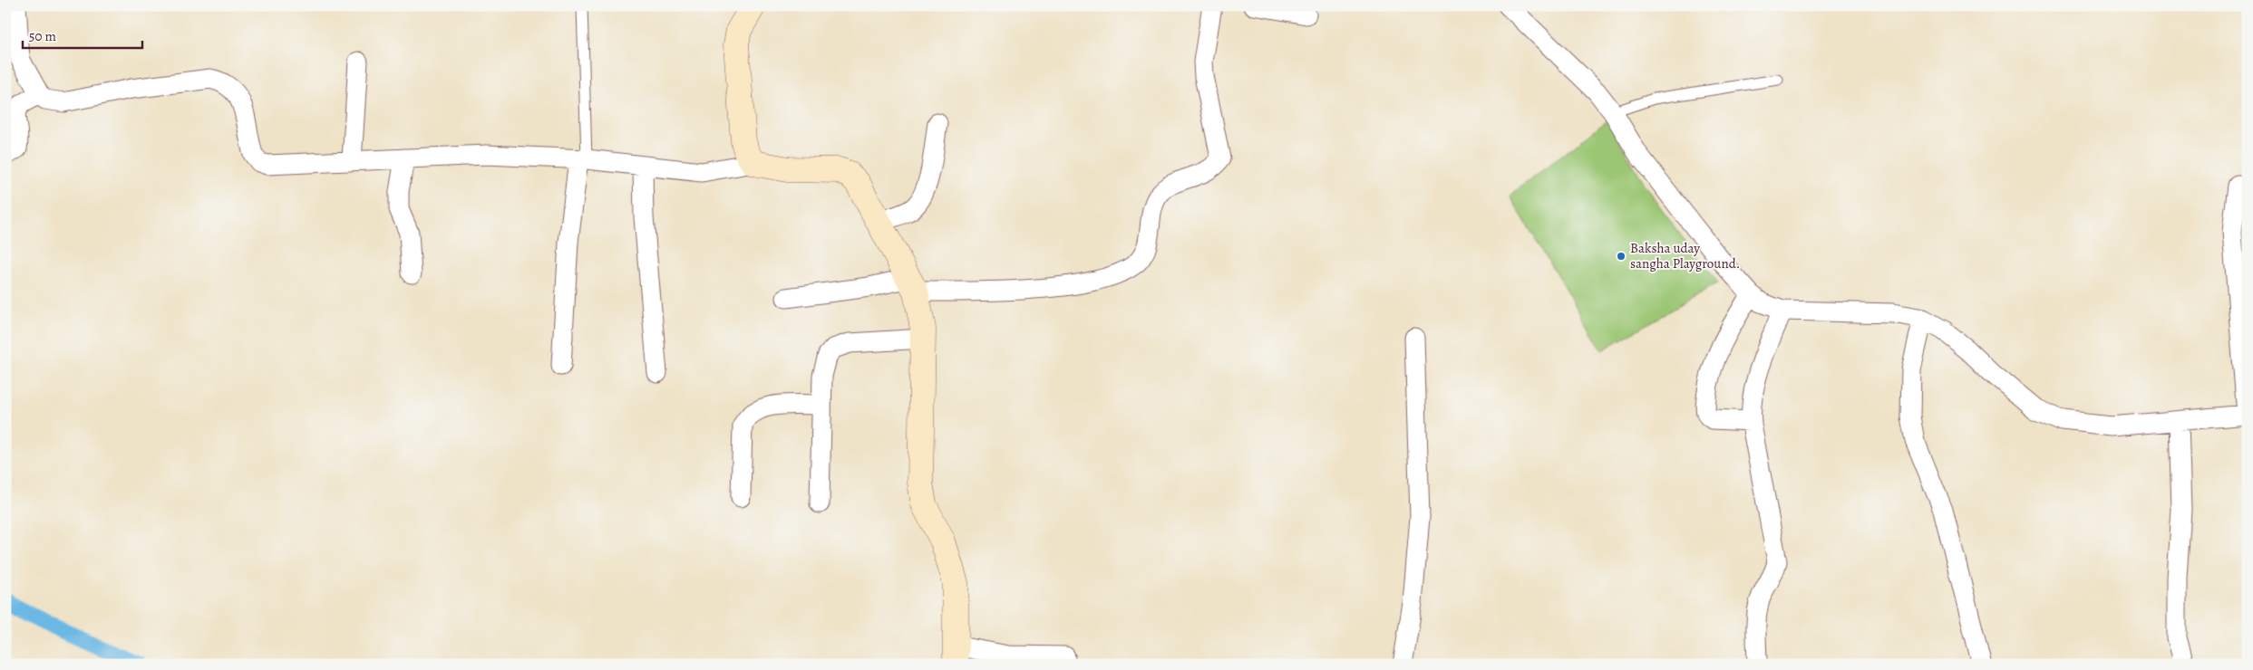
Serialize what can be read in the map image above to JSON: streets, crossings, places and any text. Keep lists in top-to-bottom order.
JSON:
{
  "places": ["Baksha uday sangha Playground."],
  "scale_bar": "50 m"
}
